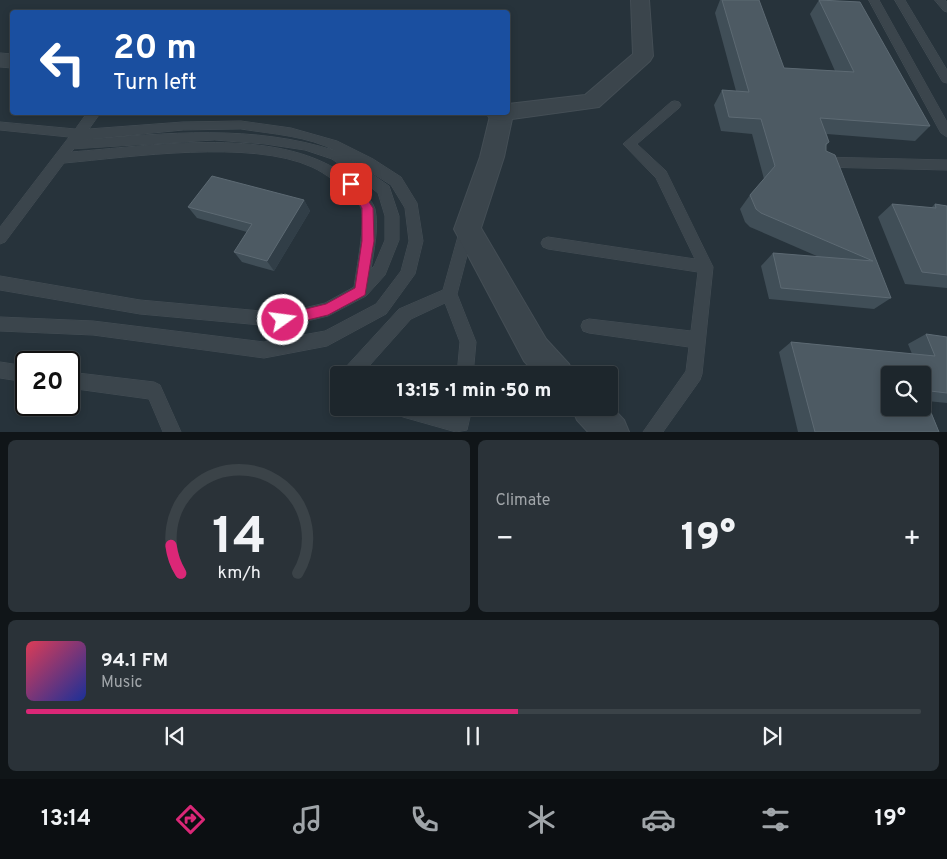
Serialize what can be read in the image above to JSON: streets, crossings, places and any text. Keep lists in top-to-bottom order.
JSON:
{
  "page": {
    "turn": ["20 m", "Turn left"],
    "limit": "20",
    "trip": "13:15 · 1 min · 50 m",
    "tile": "Climate",
    "heat": ["−", "19°", "+"],
    "song": ["94.1 FM", "Music"],
    "tabs": ["13:14", "19°"],
    "gauge": ["14", "km/h"]
  }
}
